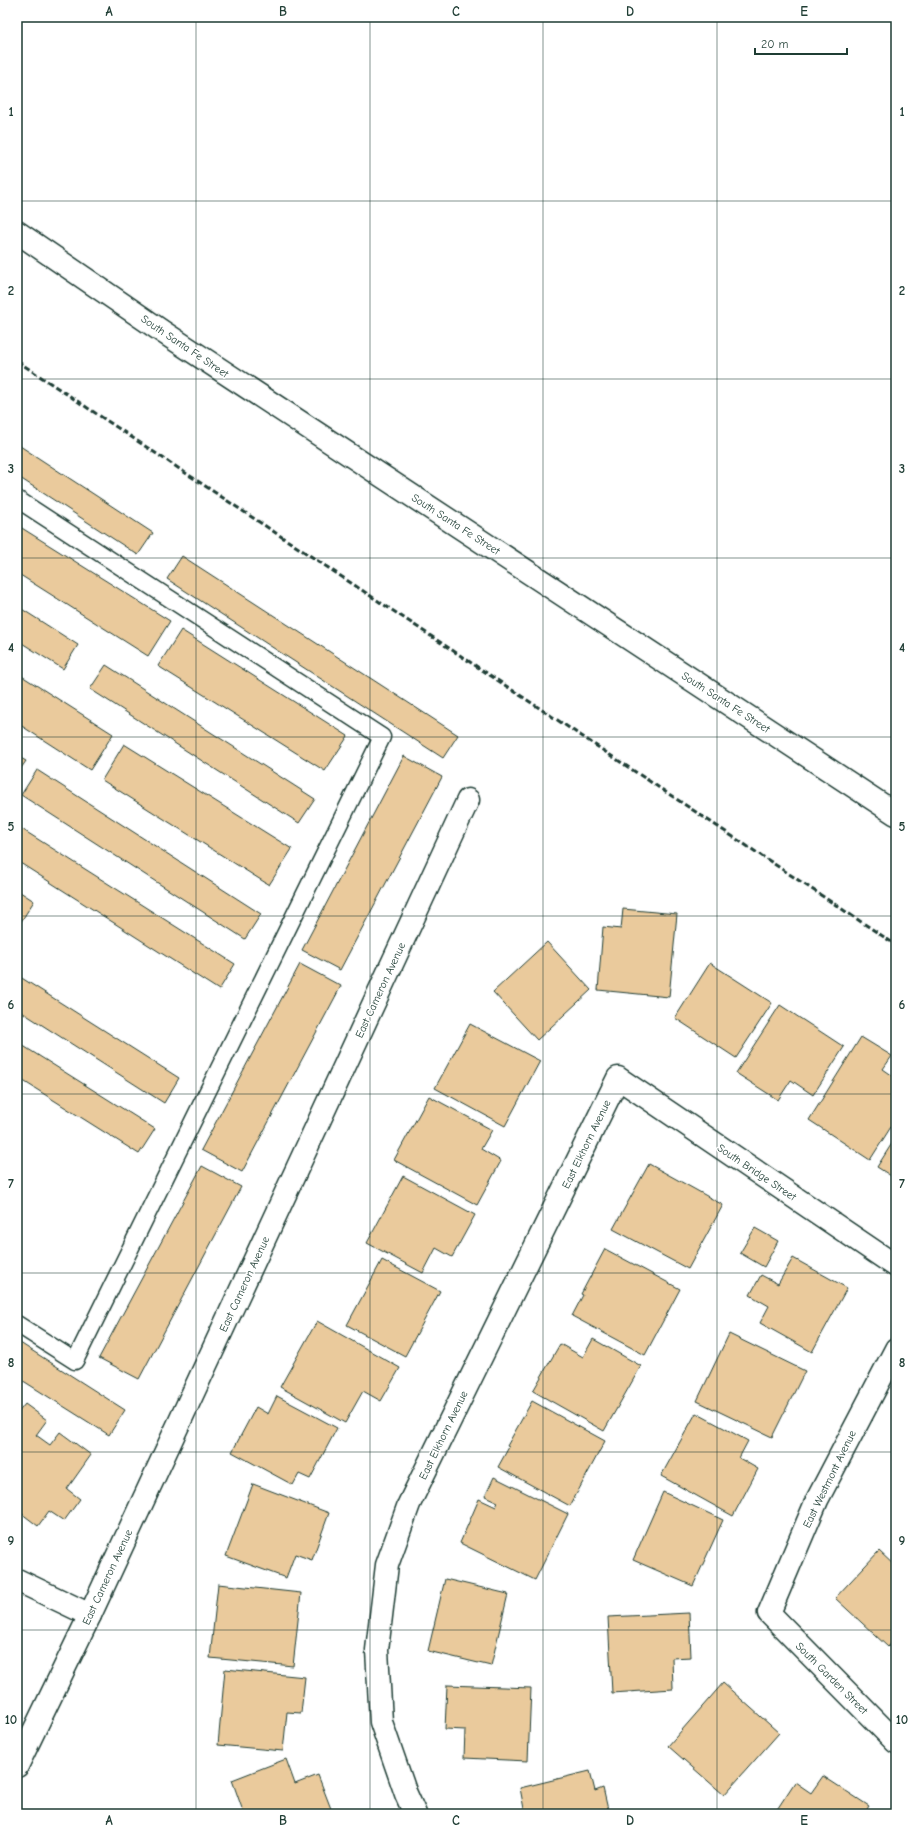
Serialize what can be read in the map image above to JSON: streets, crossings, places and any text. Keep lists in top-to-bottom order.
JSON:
{
  "streets": {
    "street": [
      "South Santa Fe Street",
      "East Cameron Avenue",
      "East Elkhorn Avenue",
      "South Bridge Street",
      "East Westmont Avenue",
      "South Garden Street"
    ]
  },
  "crossings": [
    ["East Elkhorn Avenue", "South Bridge Street"],
    ["East Westmont Avenue", "South Garden Street"]
  ],
  "scale_bar": "20 m",
  "grid": {
    "columns": [
      "A",
      "B",
      "C",
      "D",
      "E"
    ],
    "rows": [
      "1",
      "2",
      "3",
      "4",
      "5",
      "6",
      "7",
      "8",
      "9",
      "10"
    ]
  }
}
